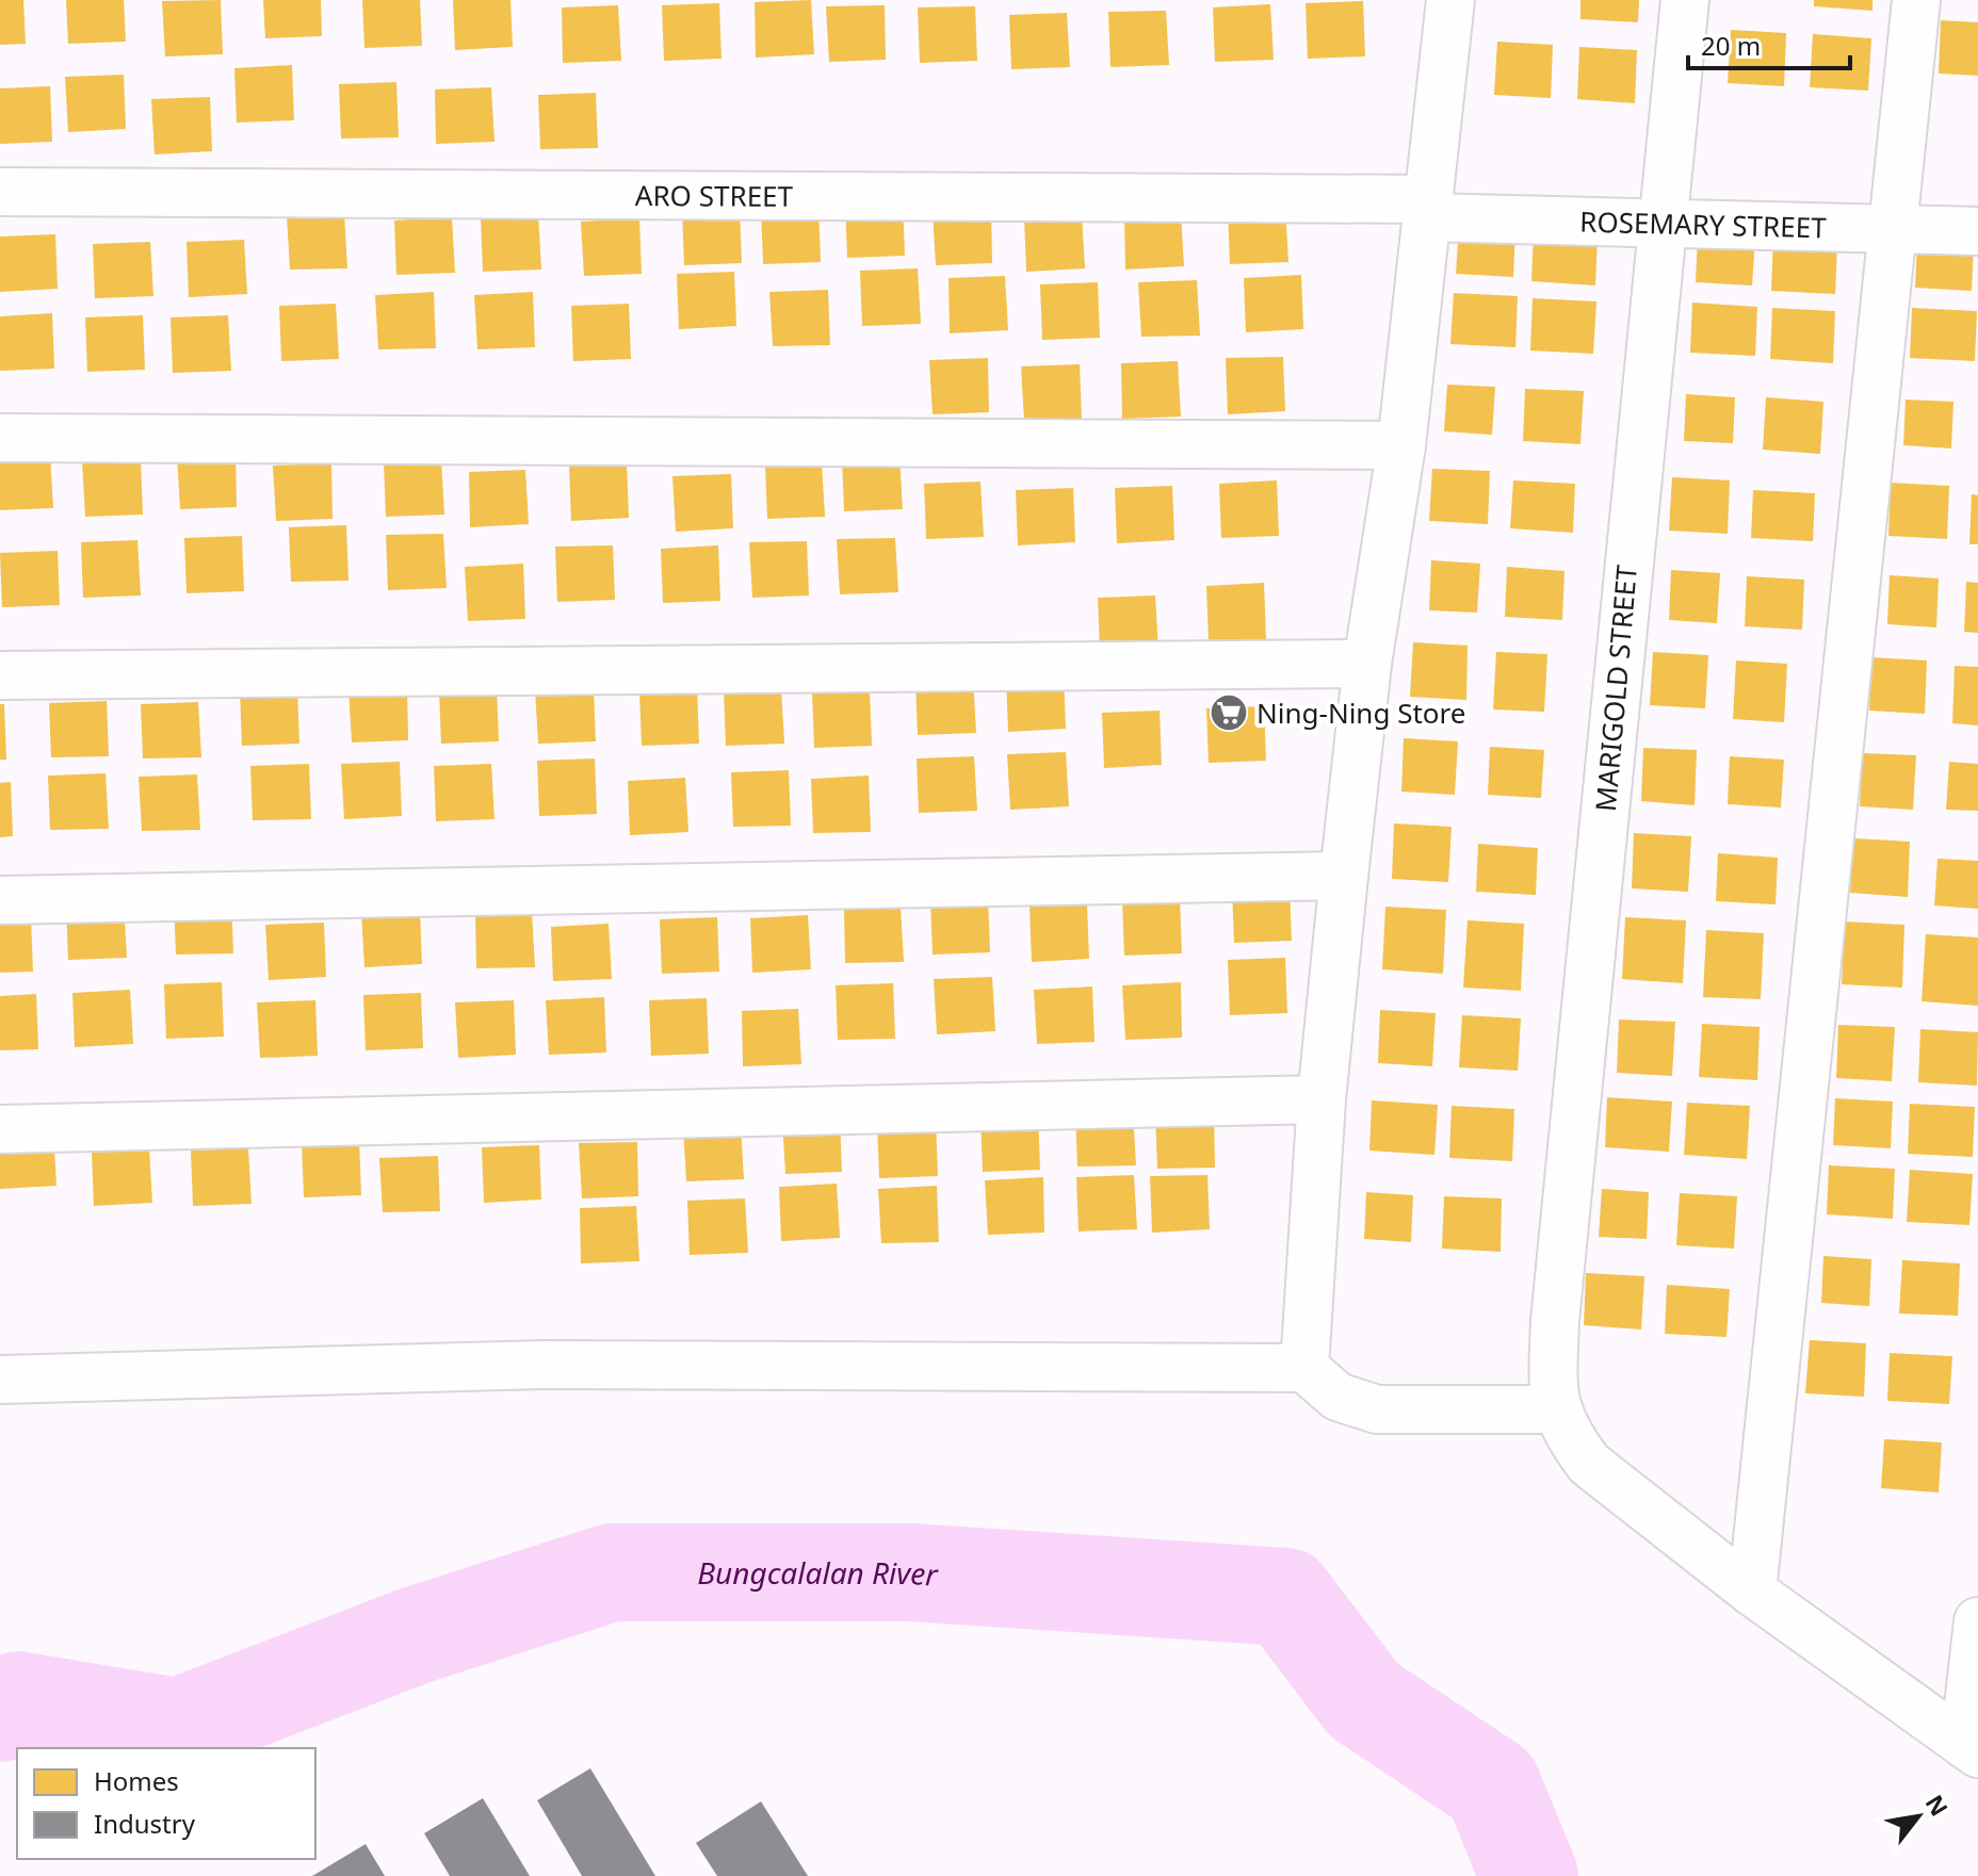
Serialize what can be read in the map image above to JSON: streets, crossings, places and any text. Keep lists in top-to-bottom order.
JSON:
{
  "streets": {
    "street": ["ARO STREET", "ROSEMARY STREET", "MARIGOLD STREET"]
  },
  "crossings": [
    ["ARO STREET", "ROSEMARY STREET"],
    ["ROSEMARY STREET", "MARIGOLD STREET"]
  ],
  "water": ["Bungcalalan River"],
  "places": {
    "supermarket": ["Ning-Ning Store"]
  },
  "legend": ["Homes", "Industry"],
  "scale_bar": "20 m",
  "north": "top right"
}
